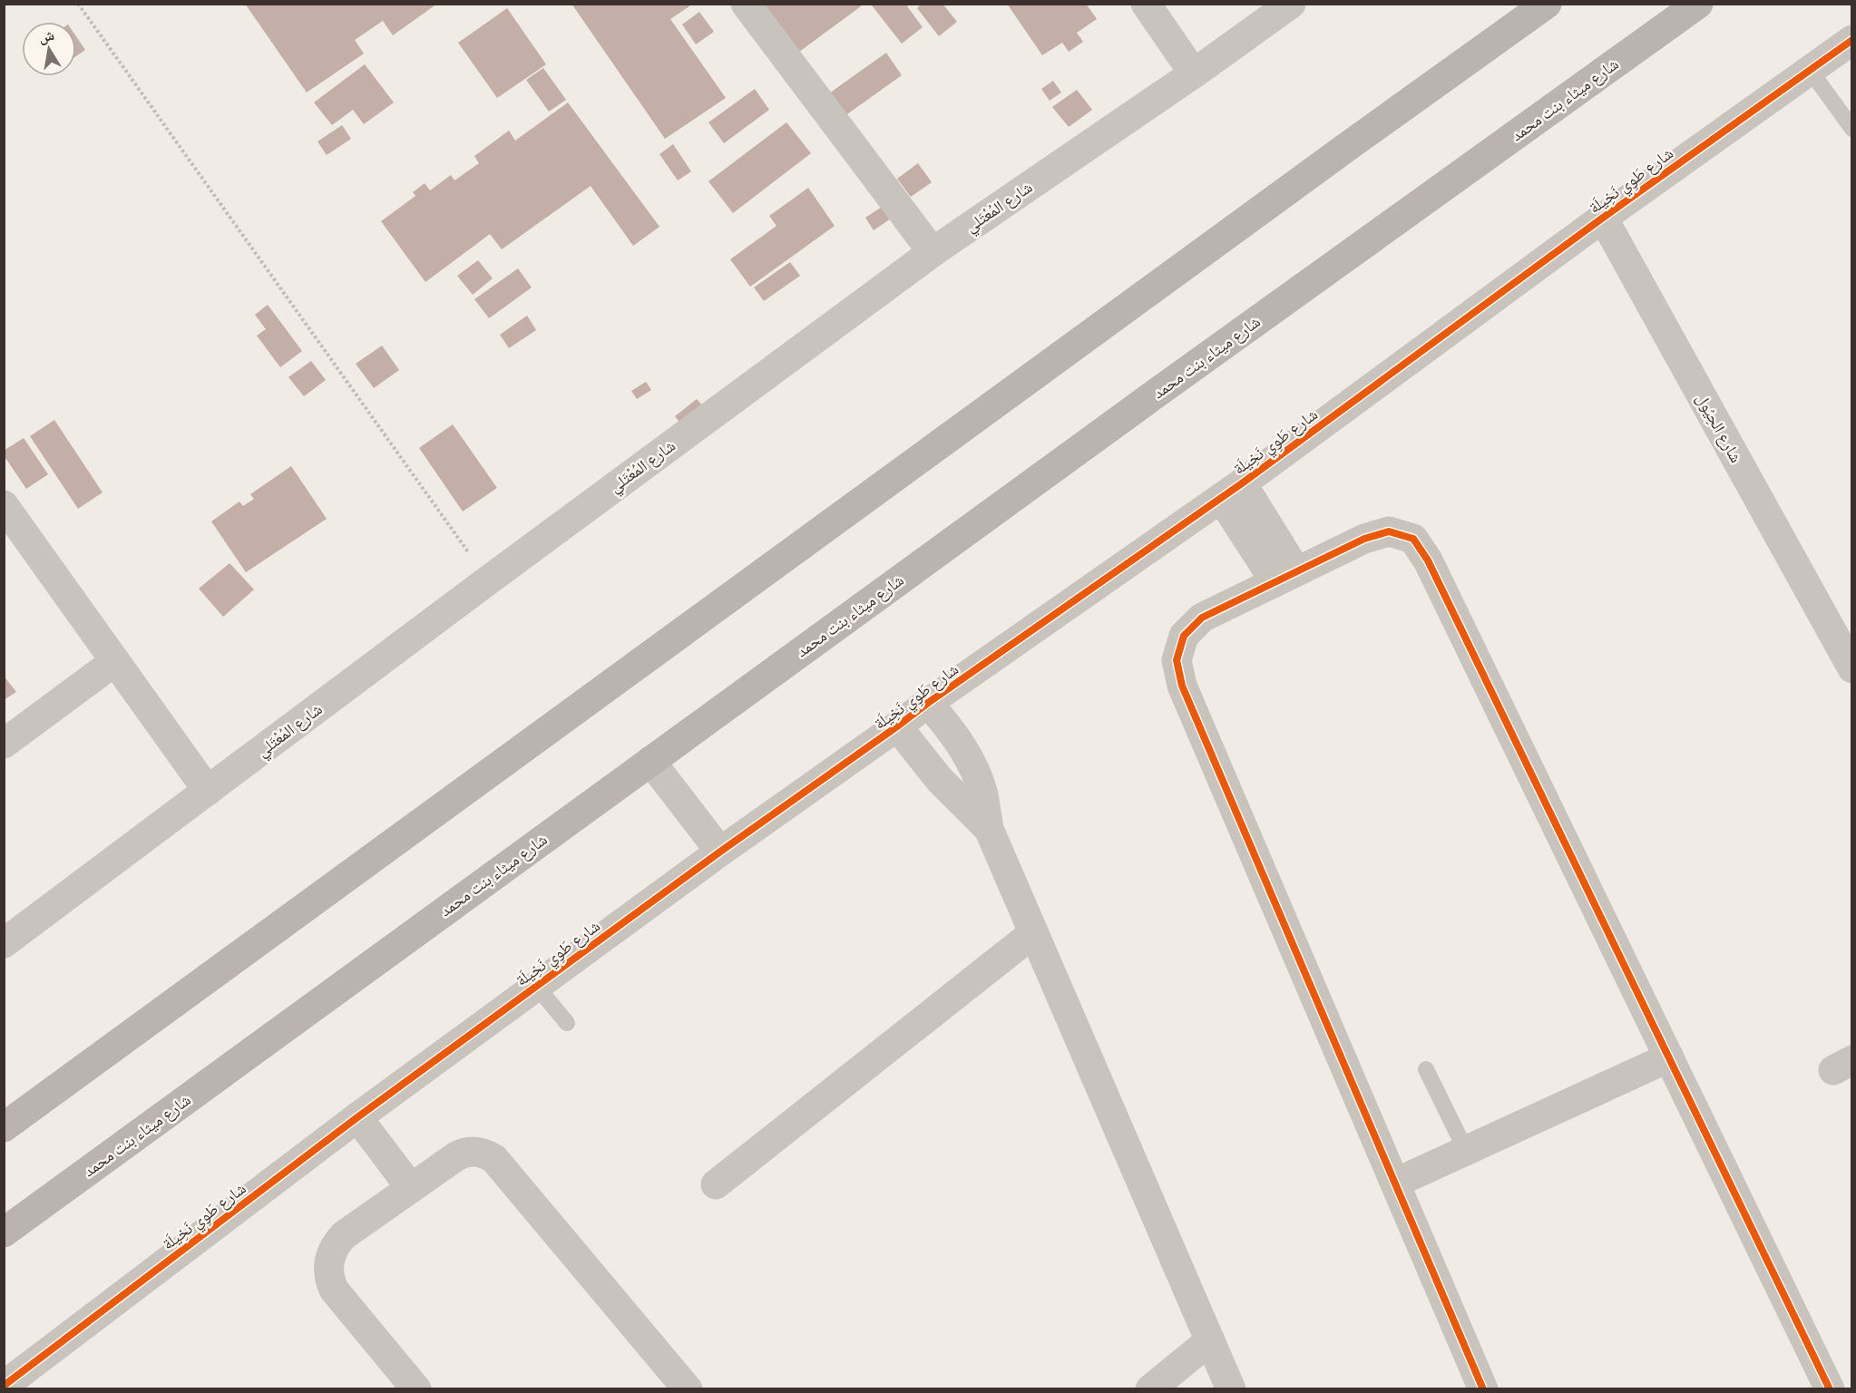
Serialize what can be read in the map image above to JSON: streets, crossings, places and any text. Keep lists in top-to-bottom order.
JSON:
{
  "streets": {
    "main road": ["شارع ميثاء بنت محمد"],
    "street": ["شارع طَوِي نَخِيلَة", "شارع المُعْتَلي", "شارع الحِيُول"]
  },
  "crossings": [
    ["شارع طَوِي نَخِيلَة", "شارع الحِيُول"]
  ],
  "north": "top"
}
